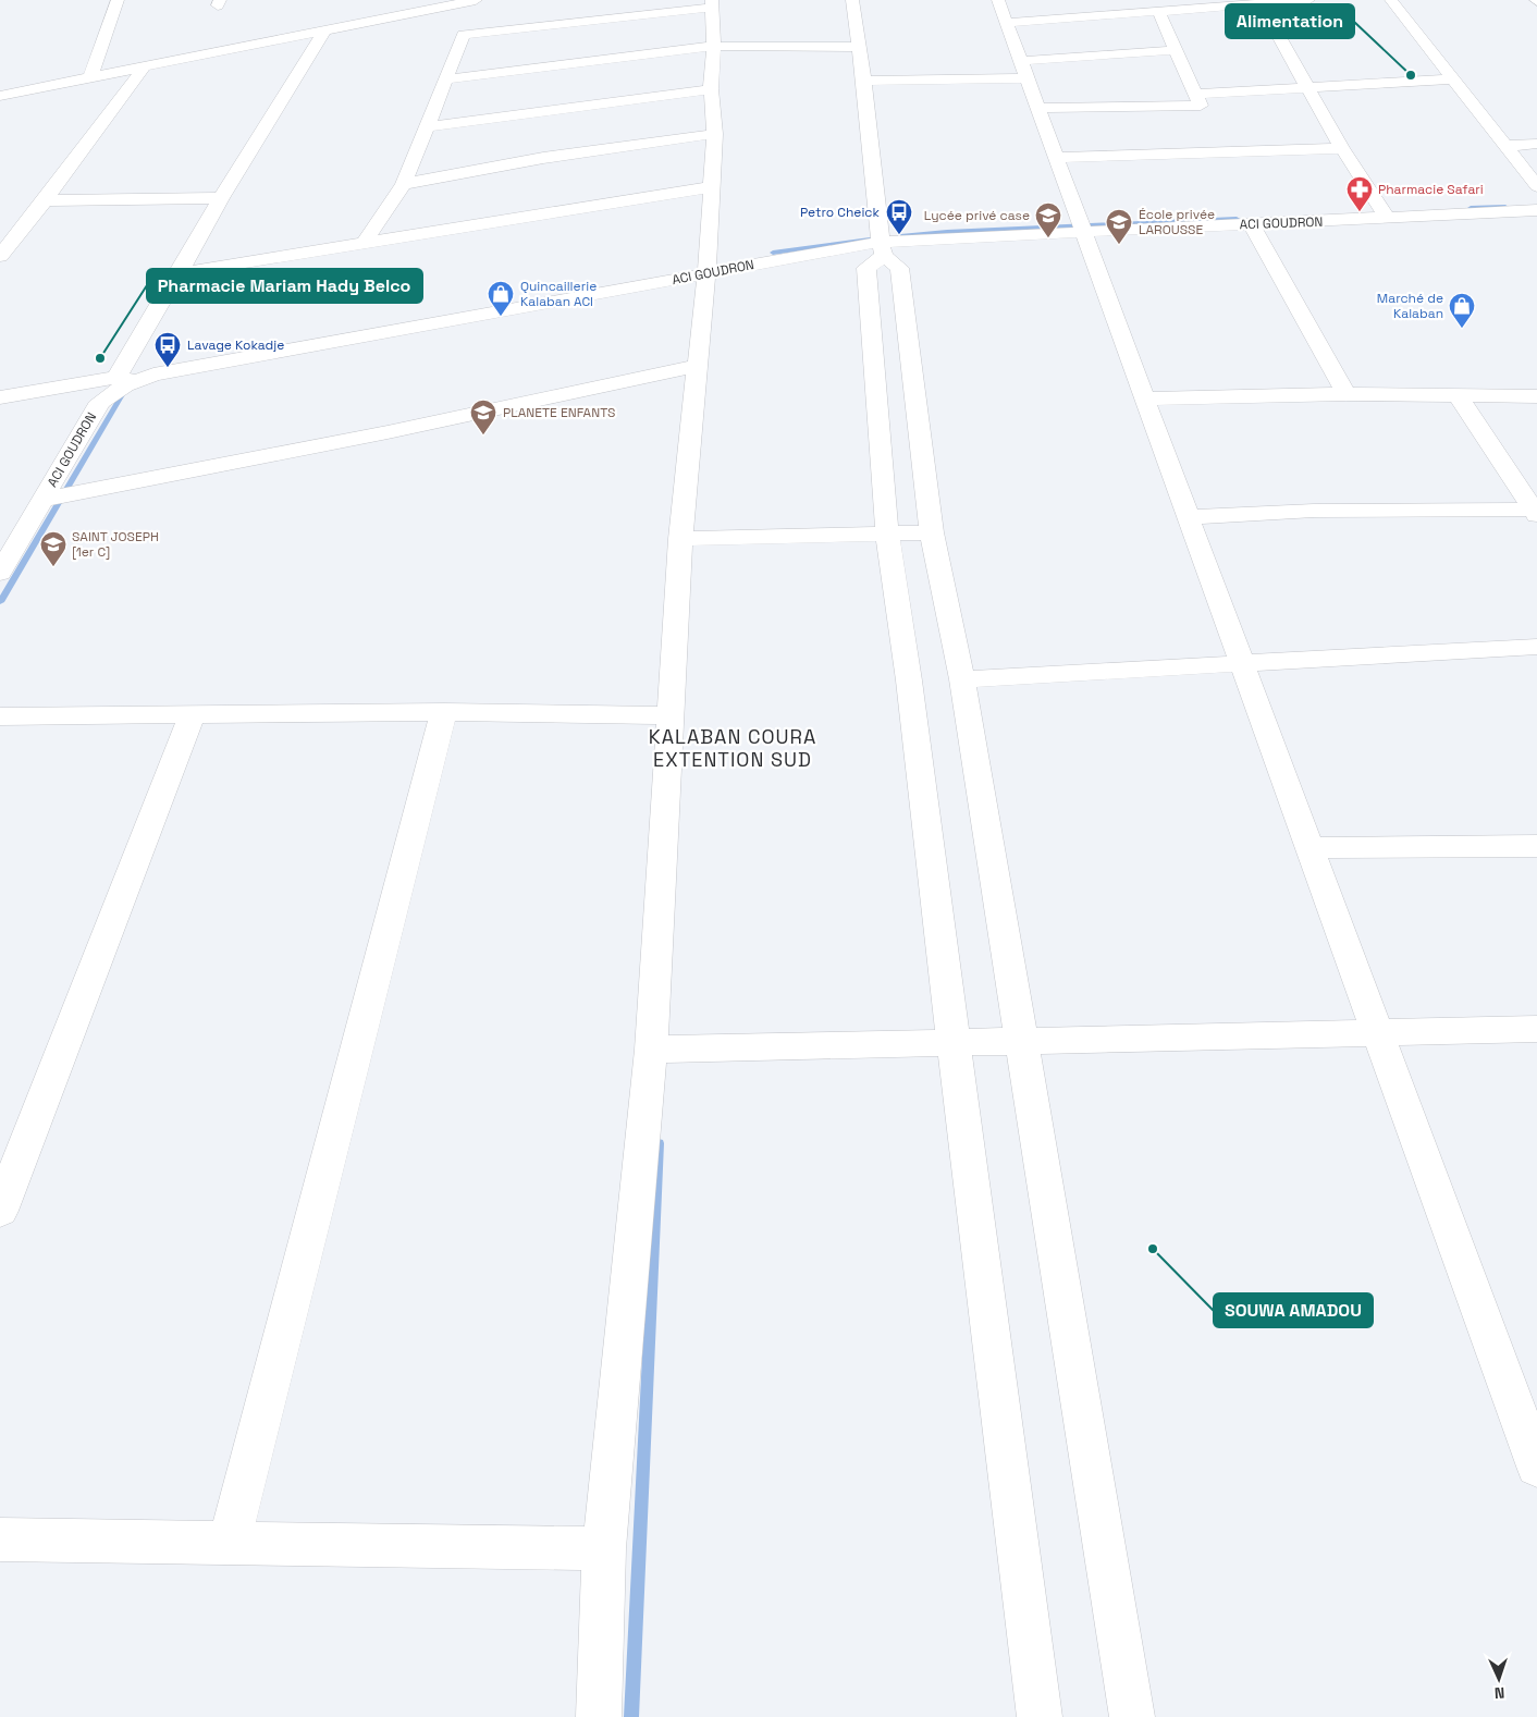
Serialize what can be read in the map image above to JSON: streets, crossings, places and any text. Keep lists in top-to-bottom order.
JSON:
{
  "streets": {
    "street": ["ACI GOUDRON"]
  },
  "districts": ["KALABAN COURA EXTENTION SUD"],
  "places": {
    "other": ["Alimentation", "Pharmacie Mariam Hady Belco", "SOUWA AMADOU"],
    "pharmacy": ["Pharmacie Safari"],
    "bus stop": ["Petro Cheick", "Lavage Kokadje"],
    "school or university": [
      "Lycée privé case",
      "École privée LAROUSSE",
      "PLANETE ENFANTS",
      "SAINT JOSEPH [1er C]"
    ],
    "shop": ["Quincaillerie Kalaban ACI", "Marché de Kalaban"]
  },
  "north": "bottom"
}
